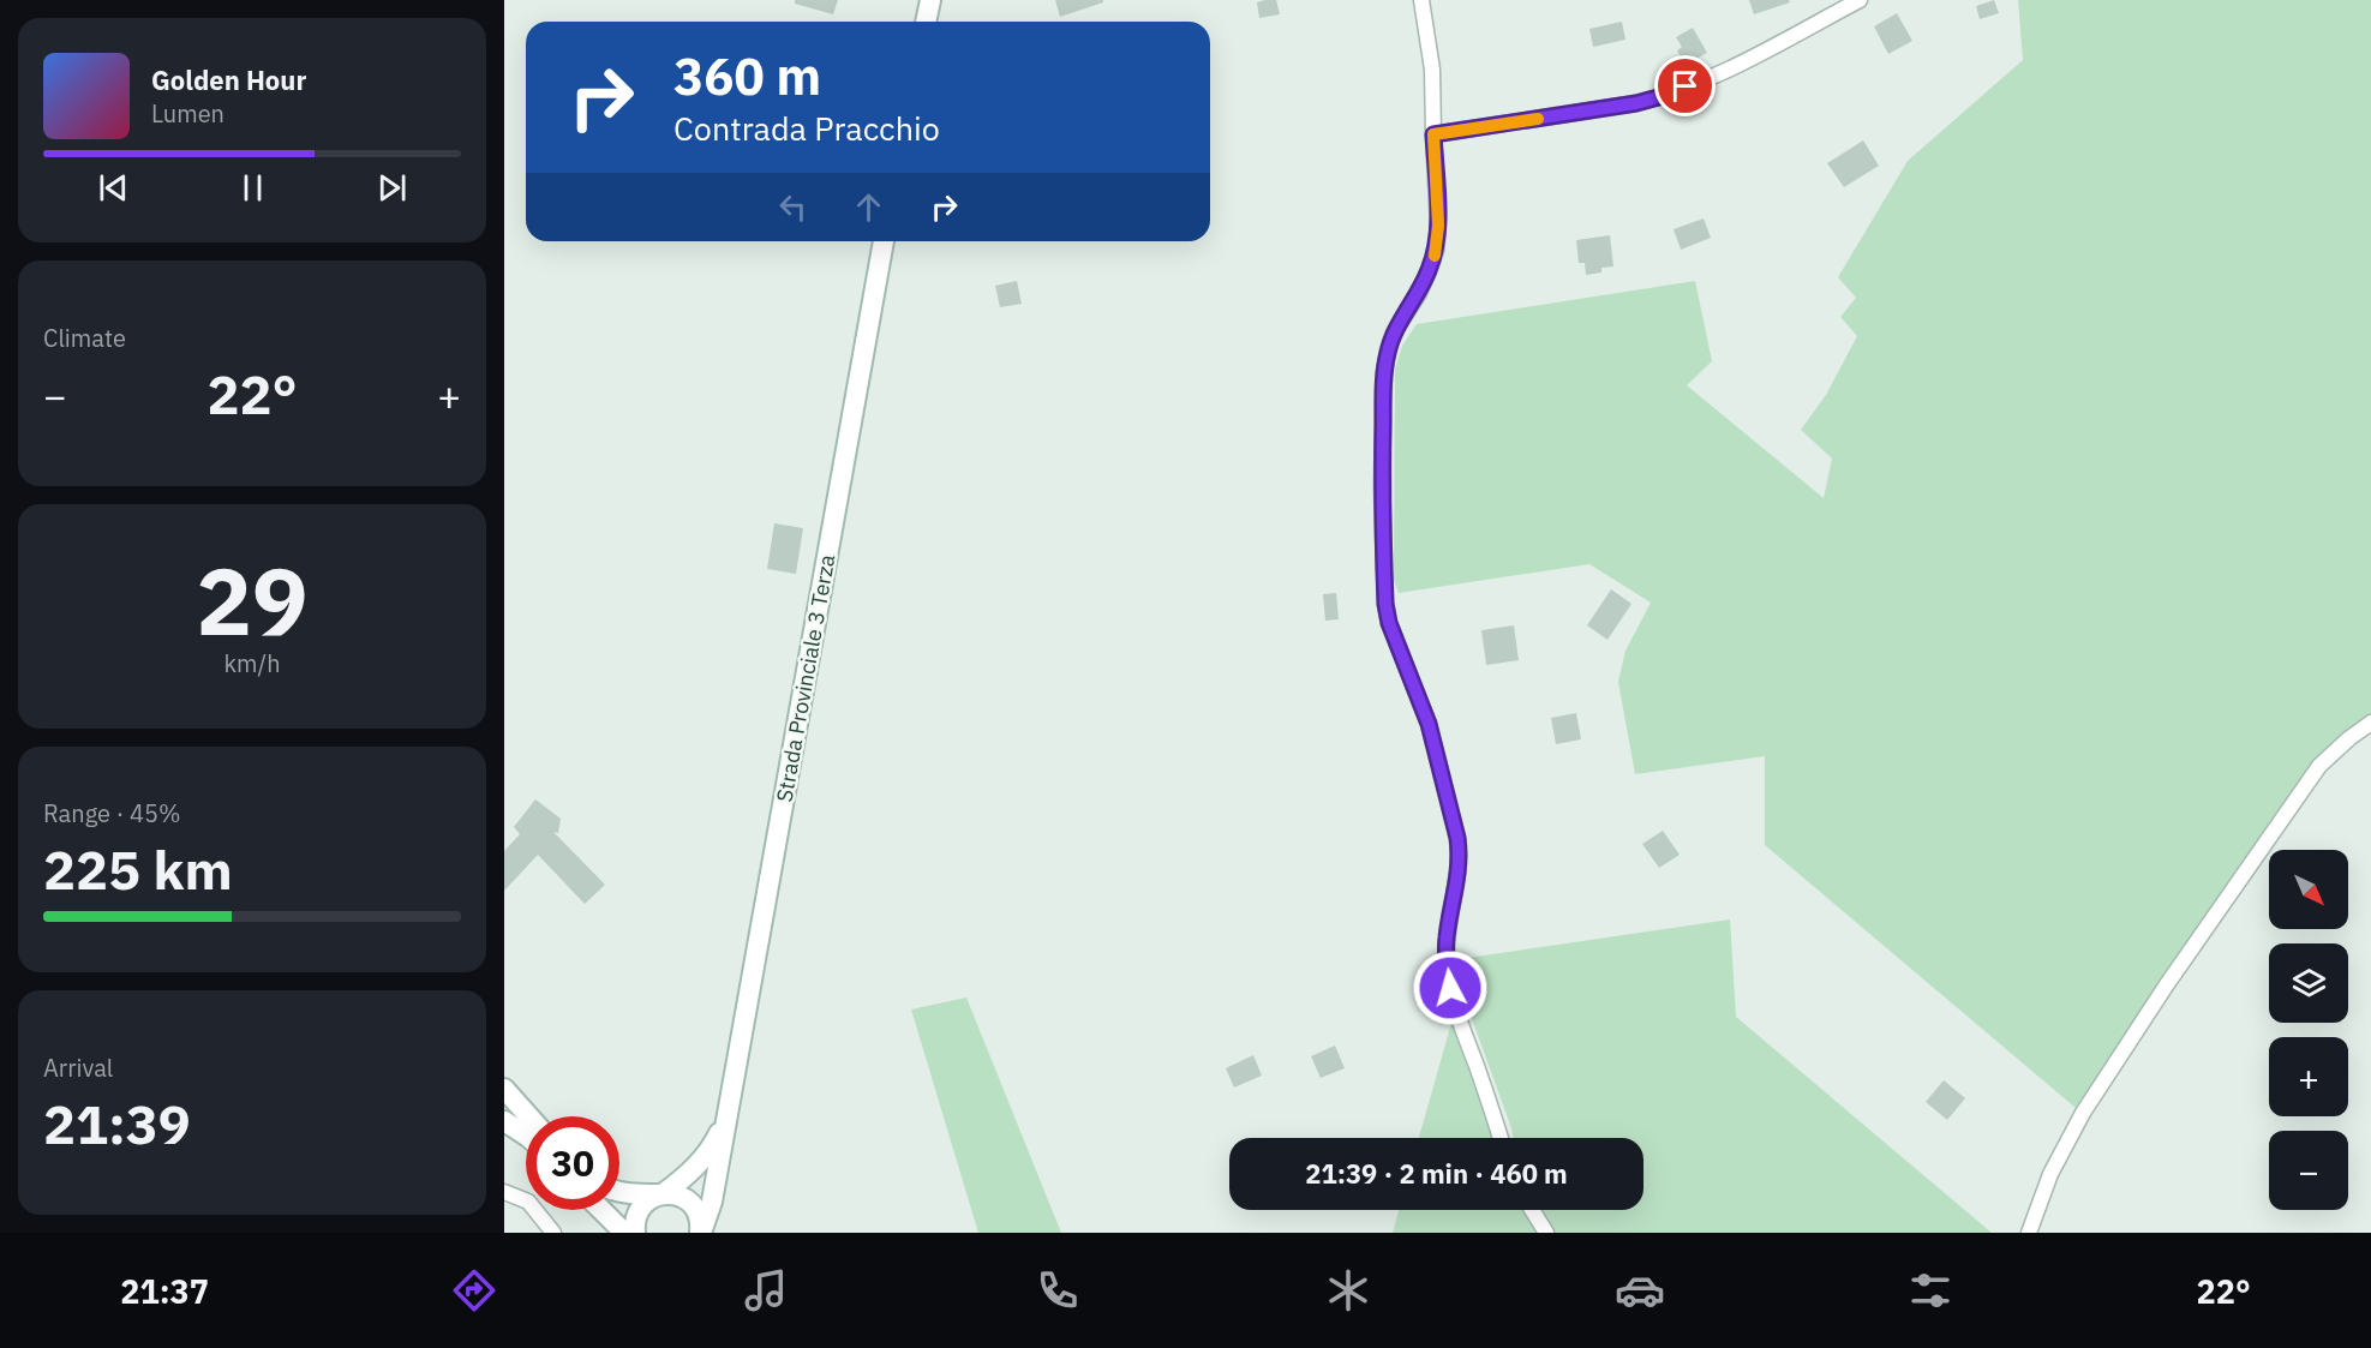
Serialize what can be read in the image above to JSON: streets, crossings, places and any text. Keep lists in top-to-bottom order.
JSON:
{
  "streets": {
    "street": ["Strada Provinciale 3 Terza"]
  },
  "north": "bottom right",
  "page": {
    "turn": ["360 m", "Contrada Pracchio"],
    "song": ["Golden Hour", "Lumen"],
    "tile": [
      "Climate",
      ["29", "km/h"],
      ["Range · 45%", "225 km"],
      ["Arrival", "21:39"]
    ],
    "heat": ["−", "22°", "+"],
    "map_buttons": ["+", "−"],
    "limit": "30",
    "trip": "21:39 · 2 min · 460 m",
    "tabs": ["21:37", "22°"]
  }
}
